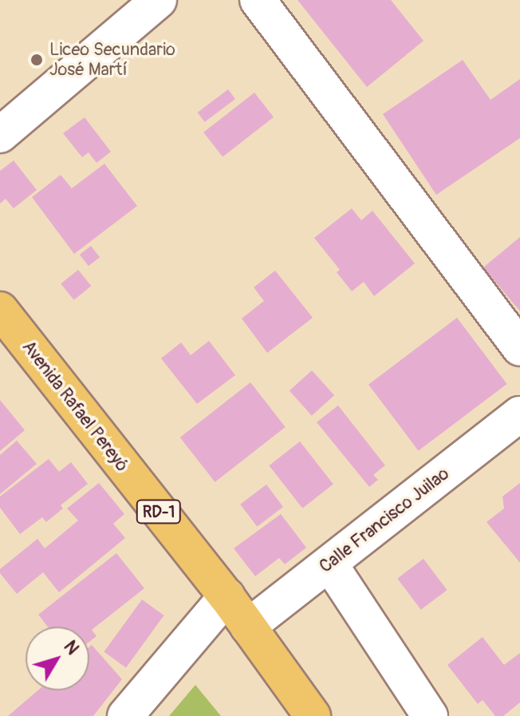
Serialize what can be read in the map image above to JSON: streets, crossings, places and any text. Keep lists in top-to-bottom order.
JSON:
{
  "streets": {
    "main road": ["Avenida Rafael Pereyó", "RD-1"],
    "street": ["Calle Francisco Juilao"]
  },
  "crossings": [
    ["Avenida Rafael Pereyó", "Calle Francisco Juilao"]
  ],
  "places": ["Liceo Secundario José Martí"],
  "north": "top right"
}
